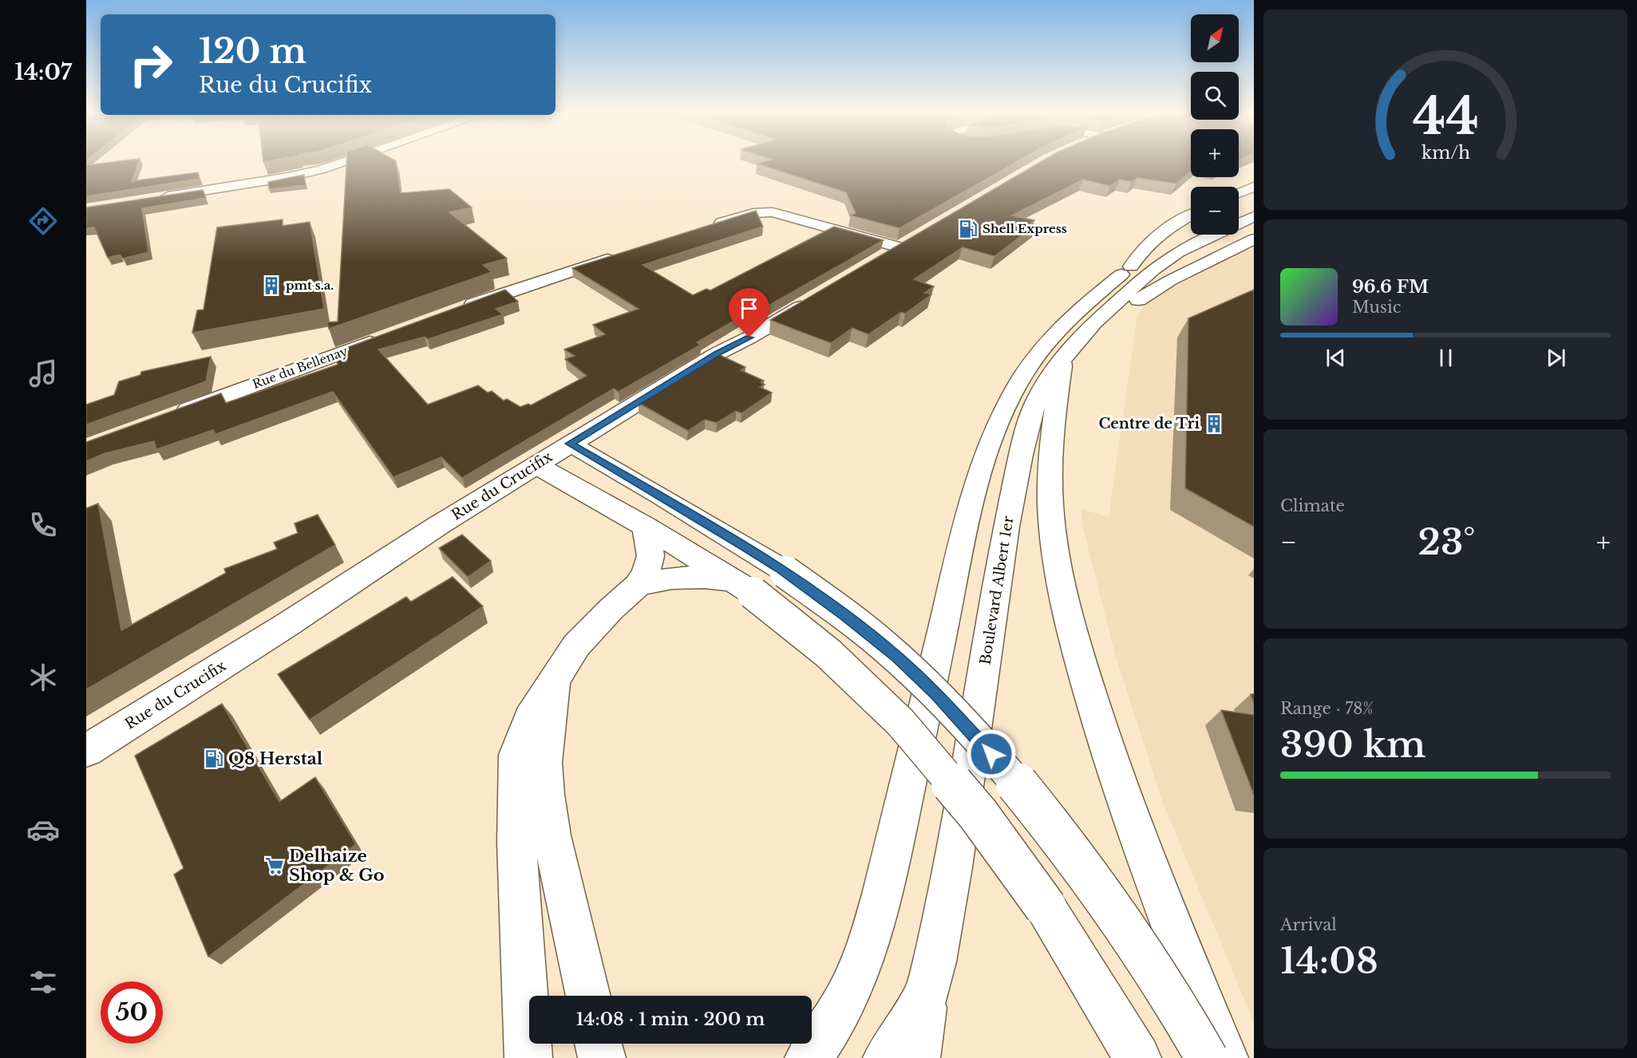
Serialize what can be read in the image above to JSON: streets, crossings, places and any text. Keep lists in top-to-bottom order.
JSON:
{
  "streets": {
    "main road": ["Rue du Bellenay", "Rue du Crucifix", "Boulevard Albert 1er"]
  },
  "places": {
    "fuel station": ["Shell Express", "Q8 Herstal"],
    "building": ["pmt s.a.", "Centre de Tri"],
    "supermarket": ["Delhaize Shop & Go"]
  },
  "north": "top right",
  "page": {
    "tabs": "14:07",
    "map_buttons": ["+", "−"],
    "turn": ["120 m", "Rue du Crucifix"],
    "song": ["96.6 FM", "Music"],
    "tile": [
      "Climate",
      ["Range · 78%", "390 km"],
      ["Arrival", "14:08"]
    ],
    "heat": ["−", "23°", "+"],
    "limit": "50",
    "trip": "14:08 · 1 min · 200 m",
    "gauge": ["44", "km/h"]
  }
}
